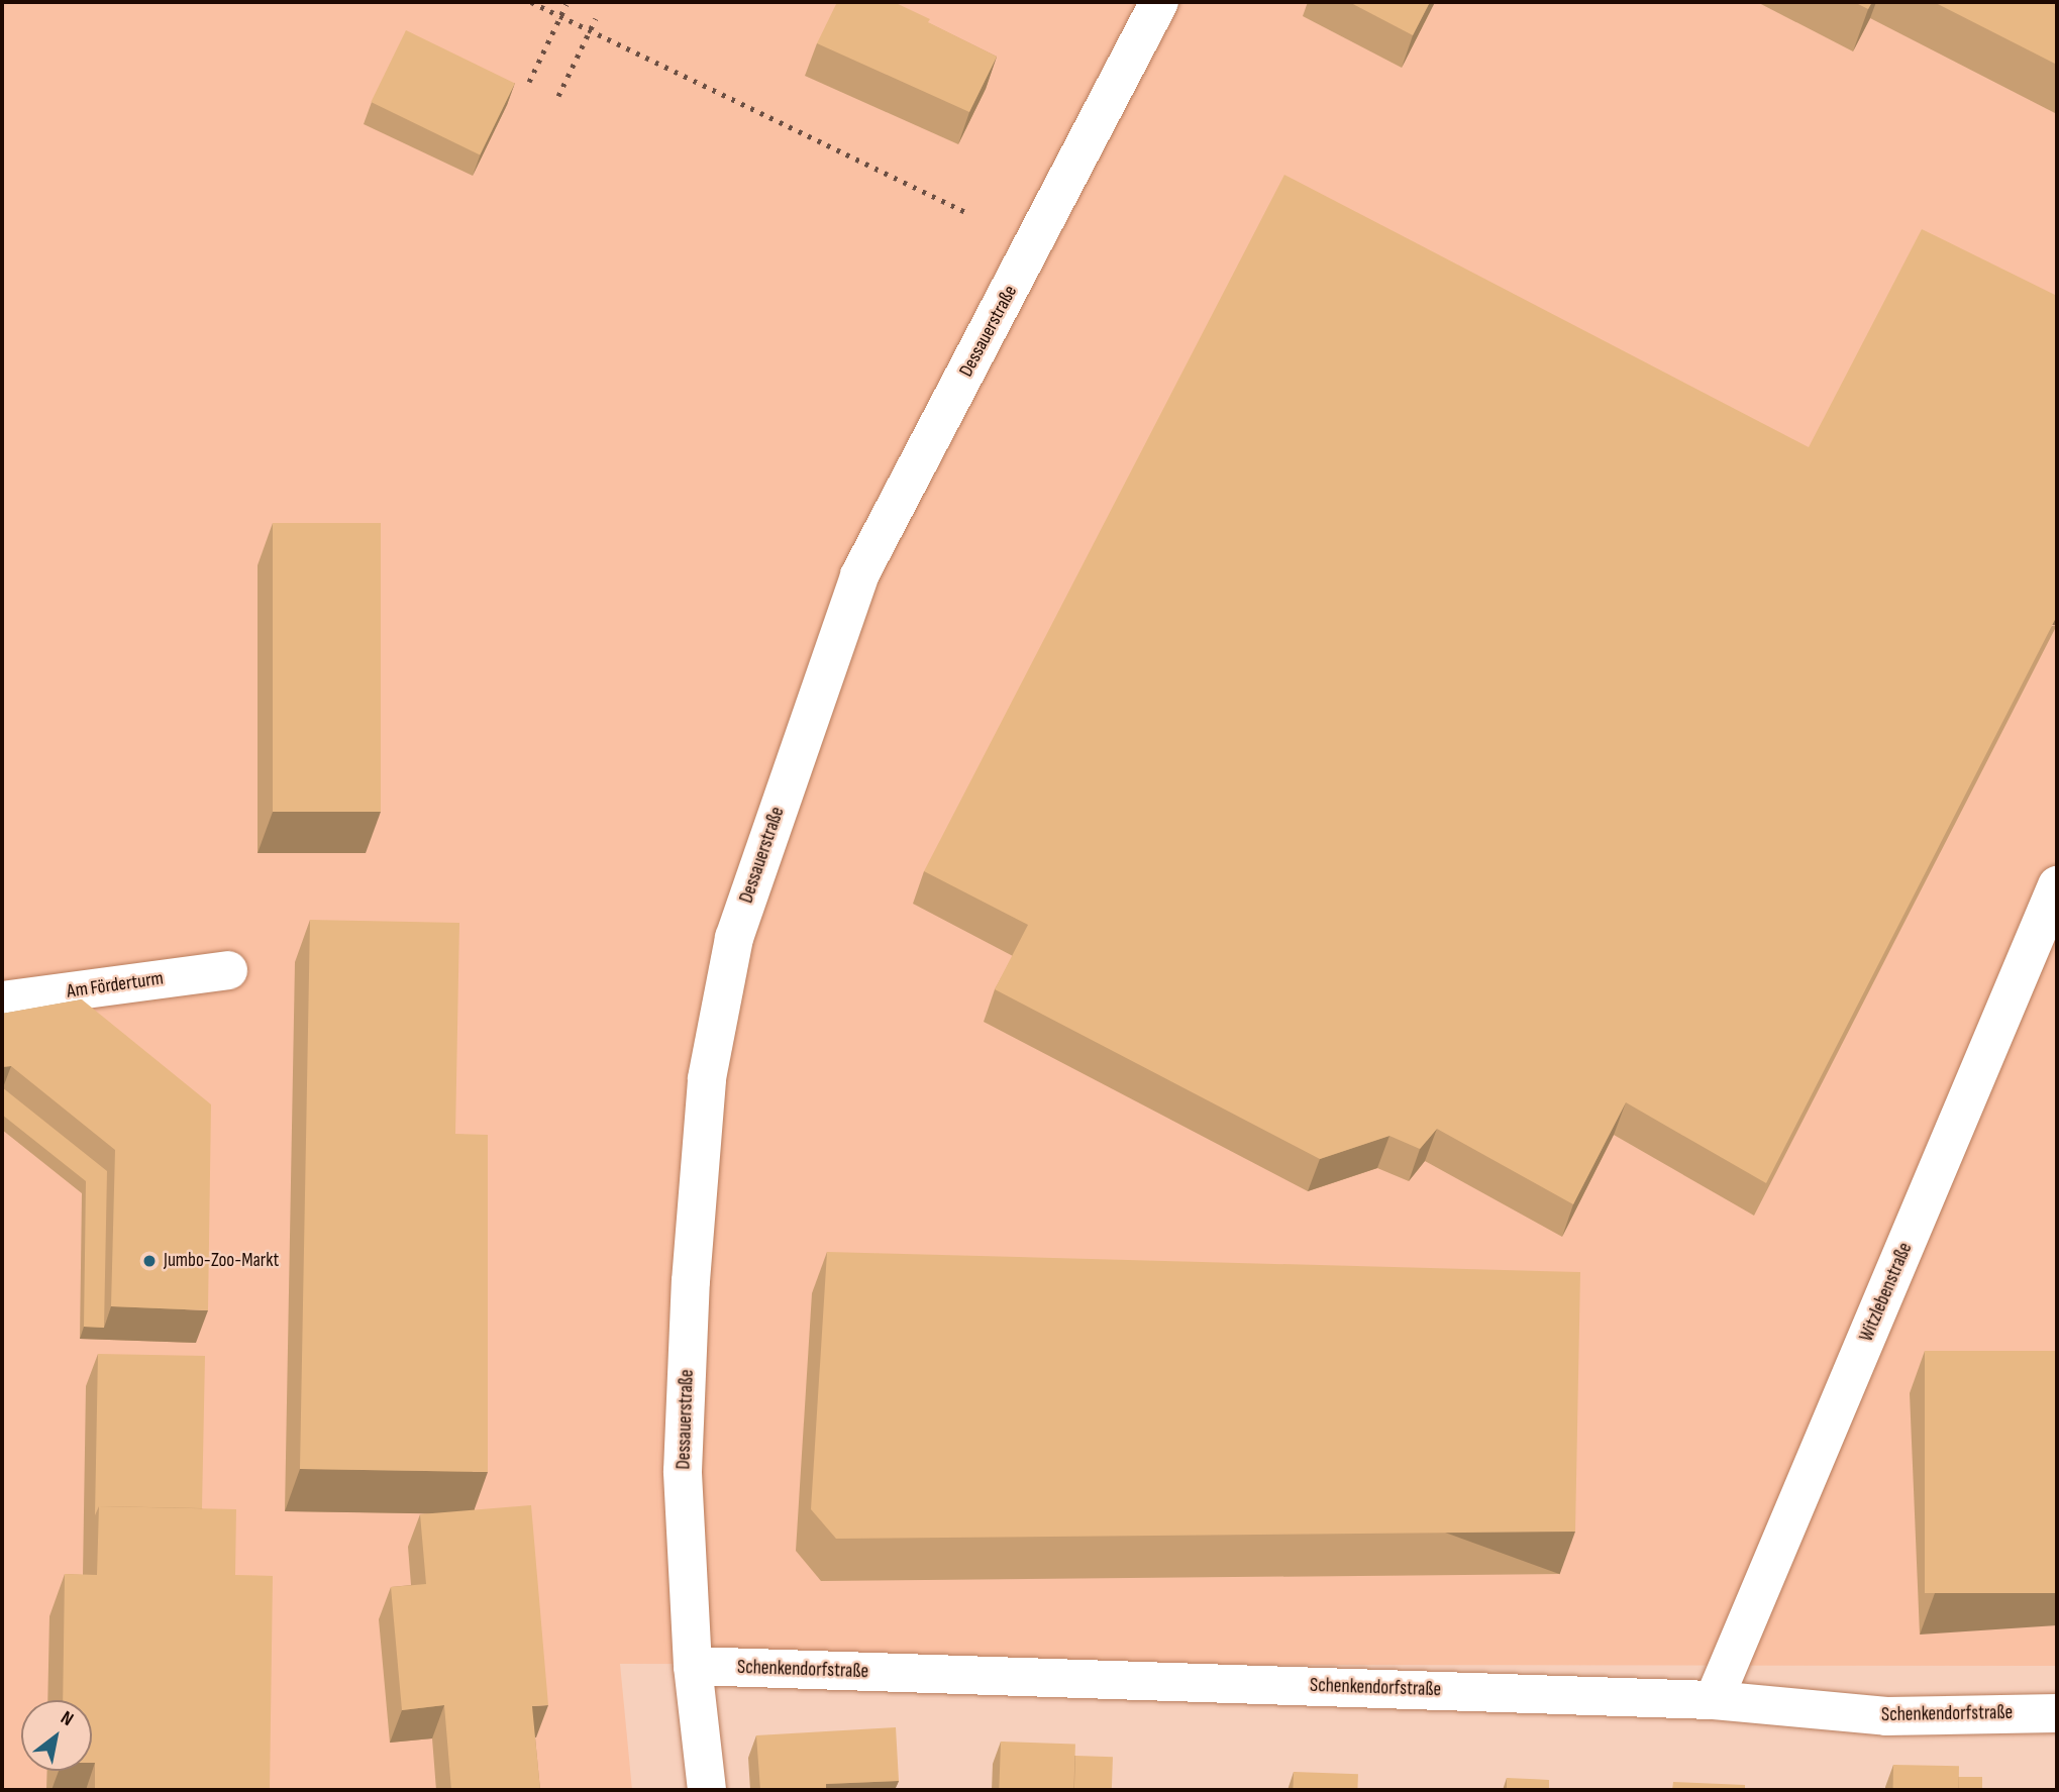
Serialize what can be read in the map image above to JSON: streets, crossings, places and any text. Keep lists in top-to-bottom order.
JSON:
{
  "streets": {
    "street": [
      "Dessauerstraße",
      "Am Förderturm",
      "Witzlebenstraße",
      "Schenkendorfstraße"
    ]
  },
  "crossings": [
    ["Dessauerstraße", "Schenkendorfstraße"],
    ["Witzlebenstraße", "Schenkendorfstraße"]
  ],
  "places": ["Jumbo-Zoo-Markt"],
  "north": "top right"
}
